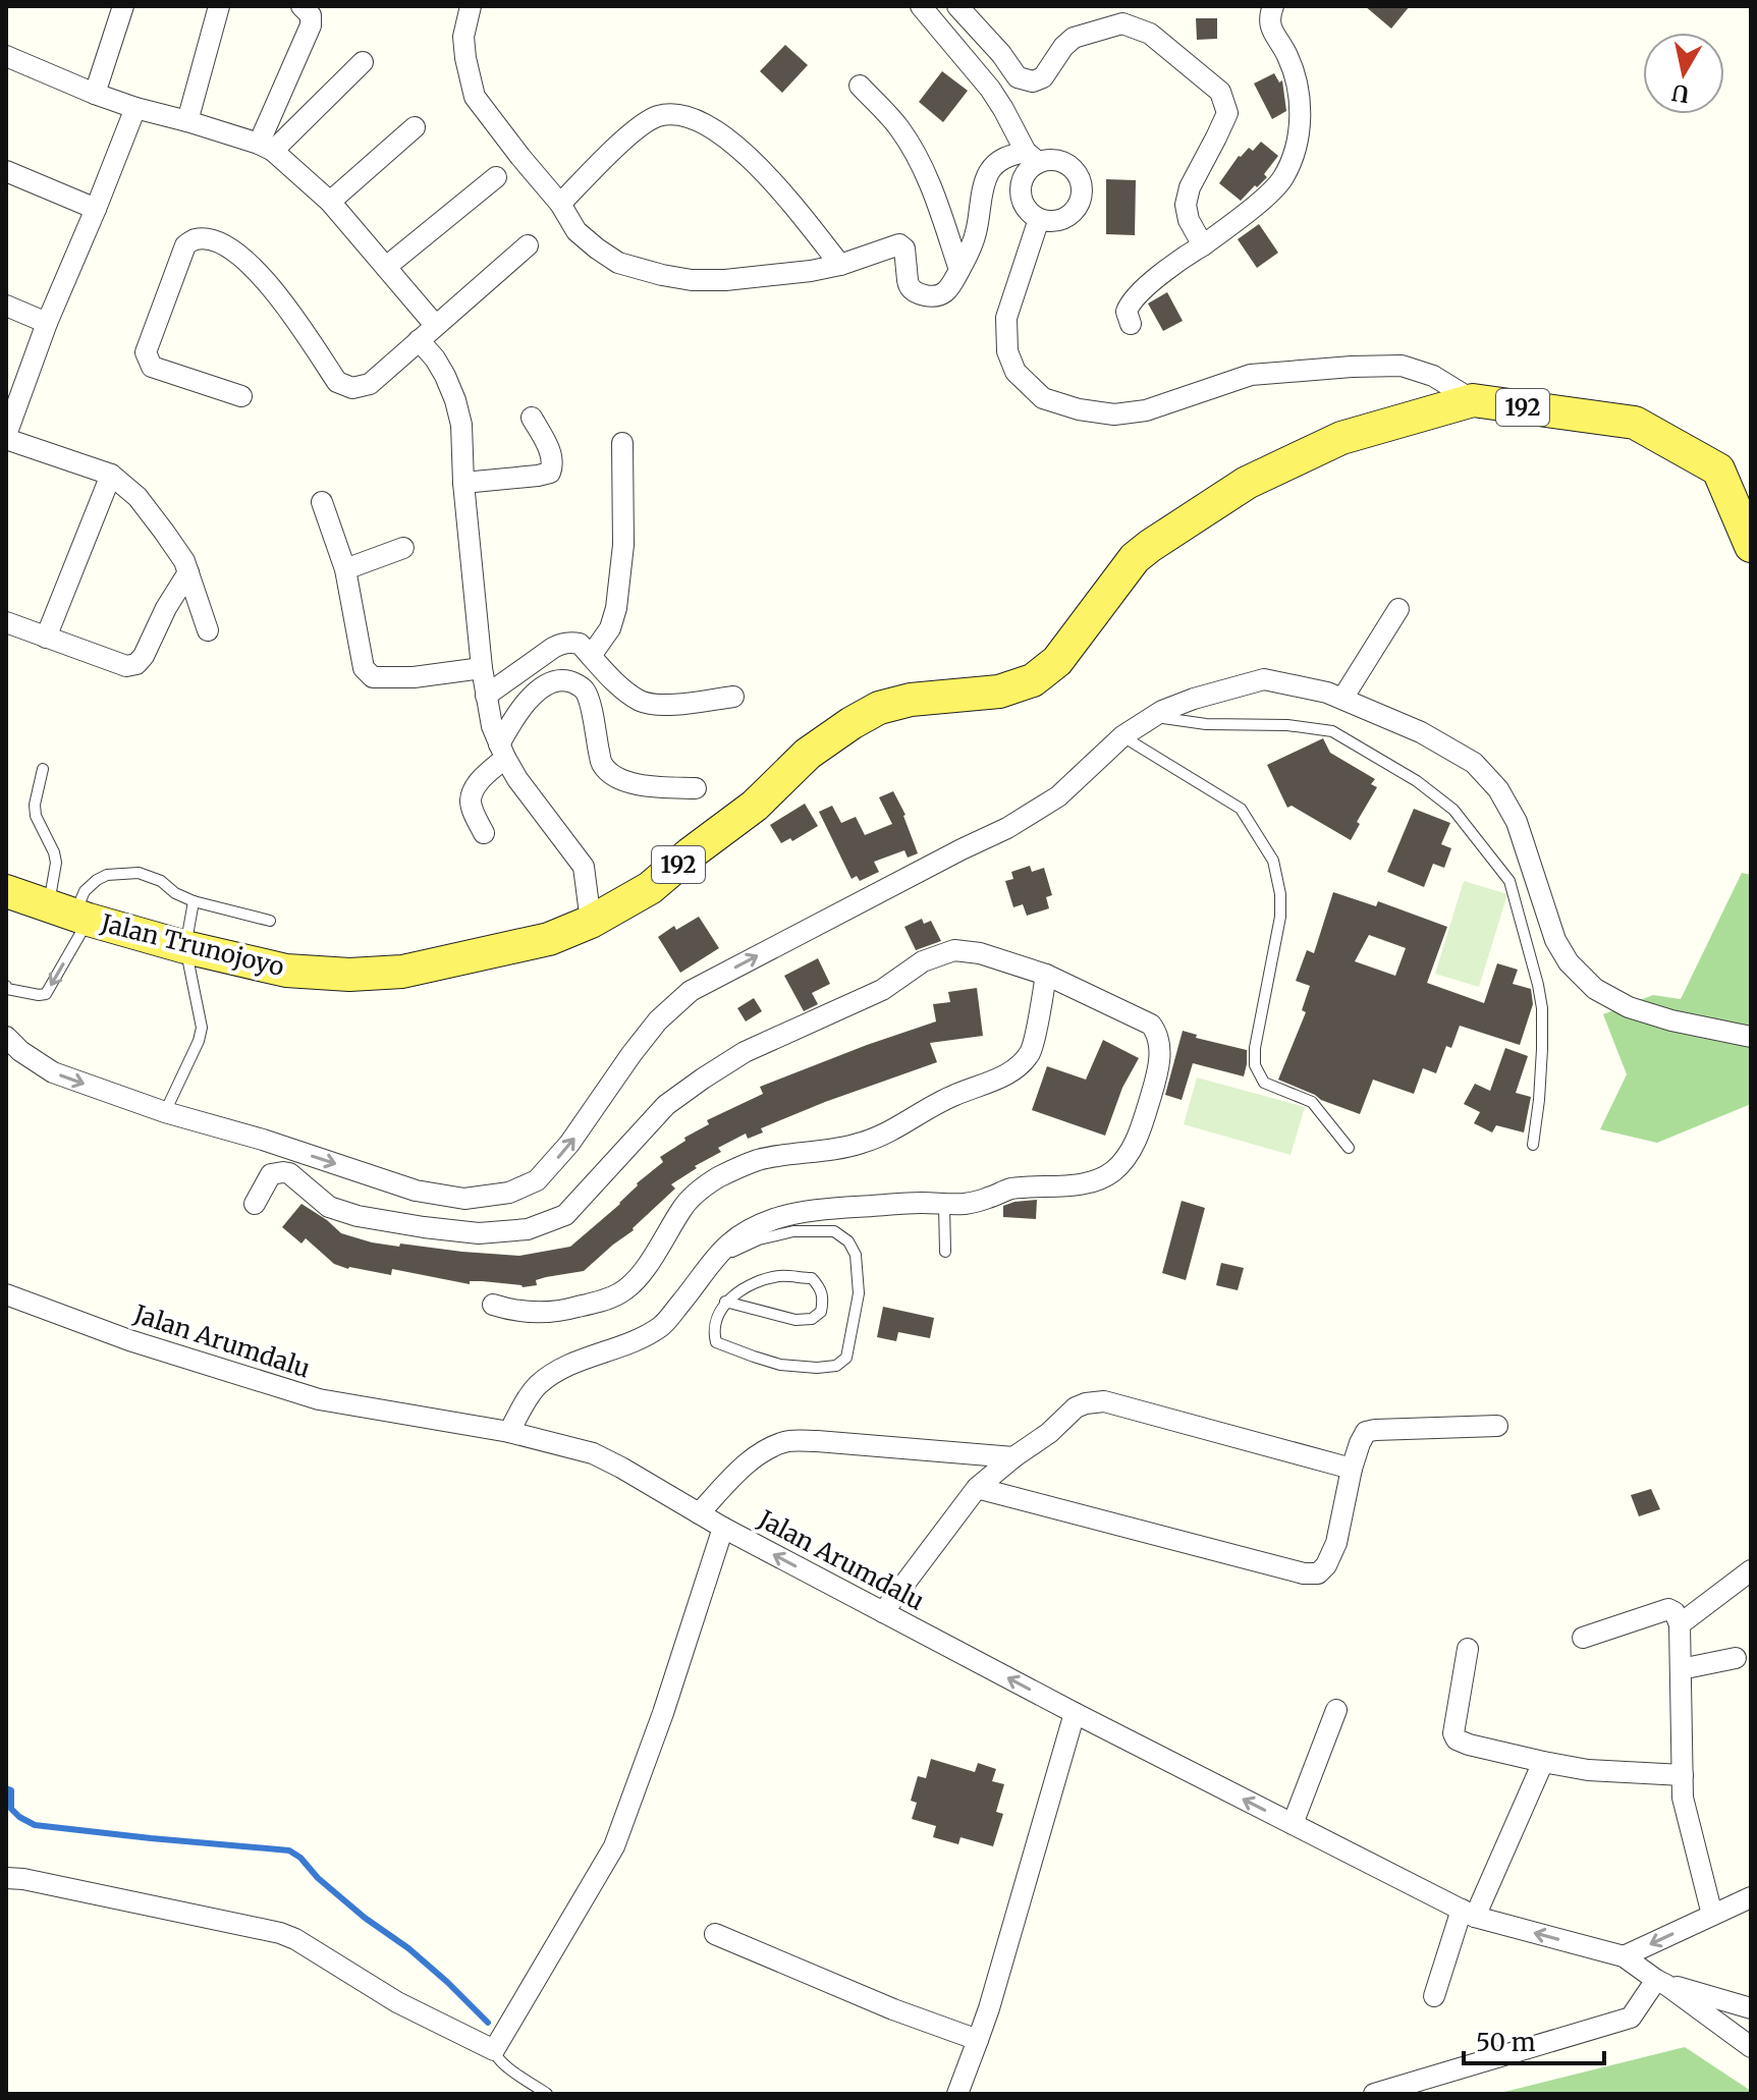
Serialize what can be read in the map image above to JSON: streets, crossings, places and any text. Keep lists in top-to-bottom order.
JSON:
{
  "streets": {
    "main road": ["192", "Jalan Trunojoyo"],
    "street": ["Jalan Arumdalu"]
  },
  "crossings": [
    ["192", "Jalan Trunojoyo"]
  ],
  "one_way": ["Jalan Arumdalu"],
  "scale_bar": "50 m",
  "north": "bottom"
}
